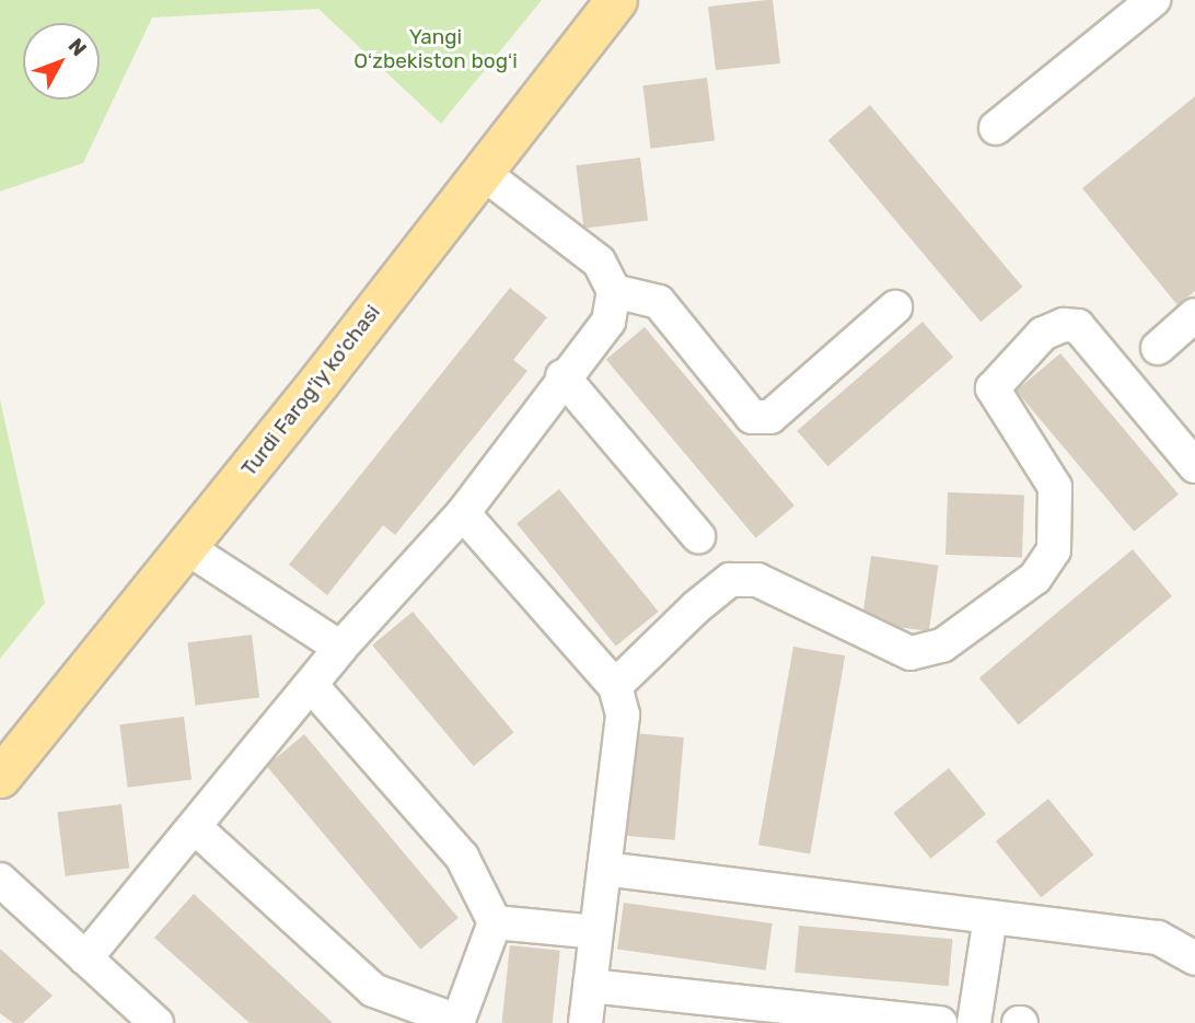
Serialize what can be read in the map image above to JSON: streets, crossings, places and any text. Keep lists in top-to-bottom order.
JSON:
{
  "streets": {
    "main road": ["Turdi Farog'iy ko'chasi"]
  },
  "parks": ["Yangi Oʻzbekiston bogʻi"],
  "north": "top right"
}
